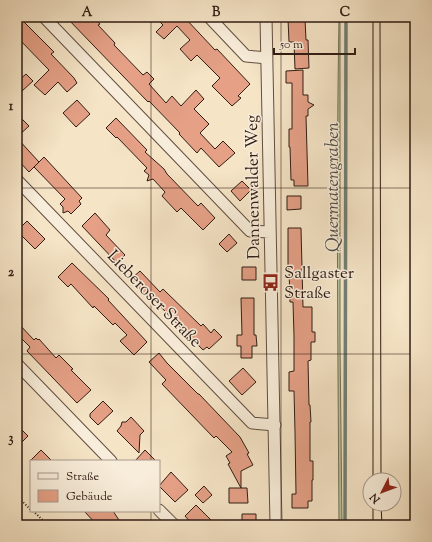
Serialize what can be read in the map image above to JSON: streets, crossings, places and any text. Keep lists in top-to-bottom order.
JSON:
{
  "streets": {
    "street": ["Dannenwalder Weg", "Lieberoser Straße"]
  },
  "crossings": [
    ["Dannenwalder Weg", "Lieberoser Straße"]
  ],
  "water": ["Quermatengraben"],
  "places": {
    "bus stop": ["Sallgaster Straße"]
  },
  "legend": ["Straße", "Gebäude"],
  "scale_bar": "50 m",
  "north": "bottom left",
  "grid": {
    "columns": ["A", "B", "C"],
    "rows": ["1", "2", "3"]
  }
}
